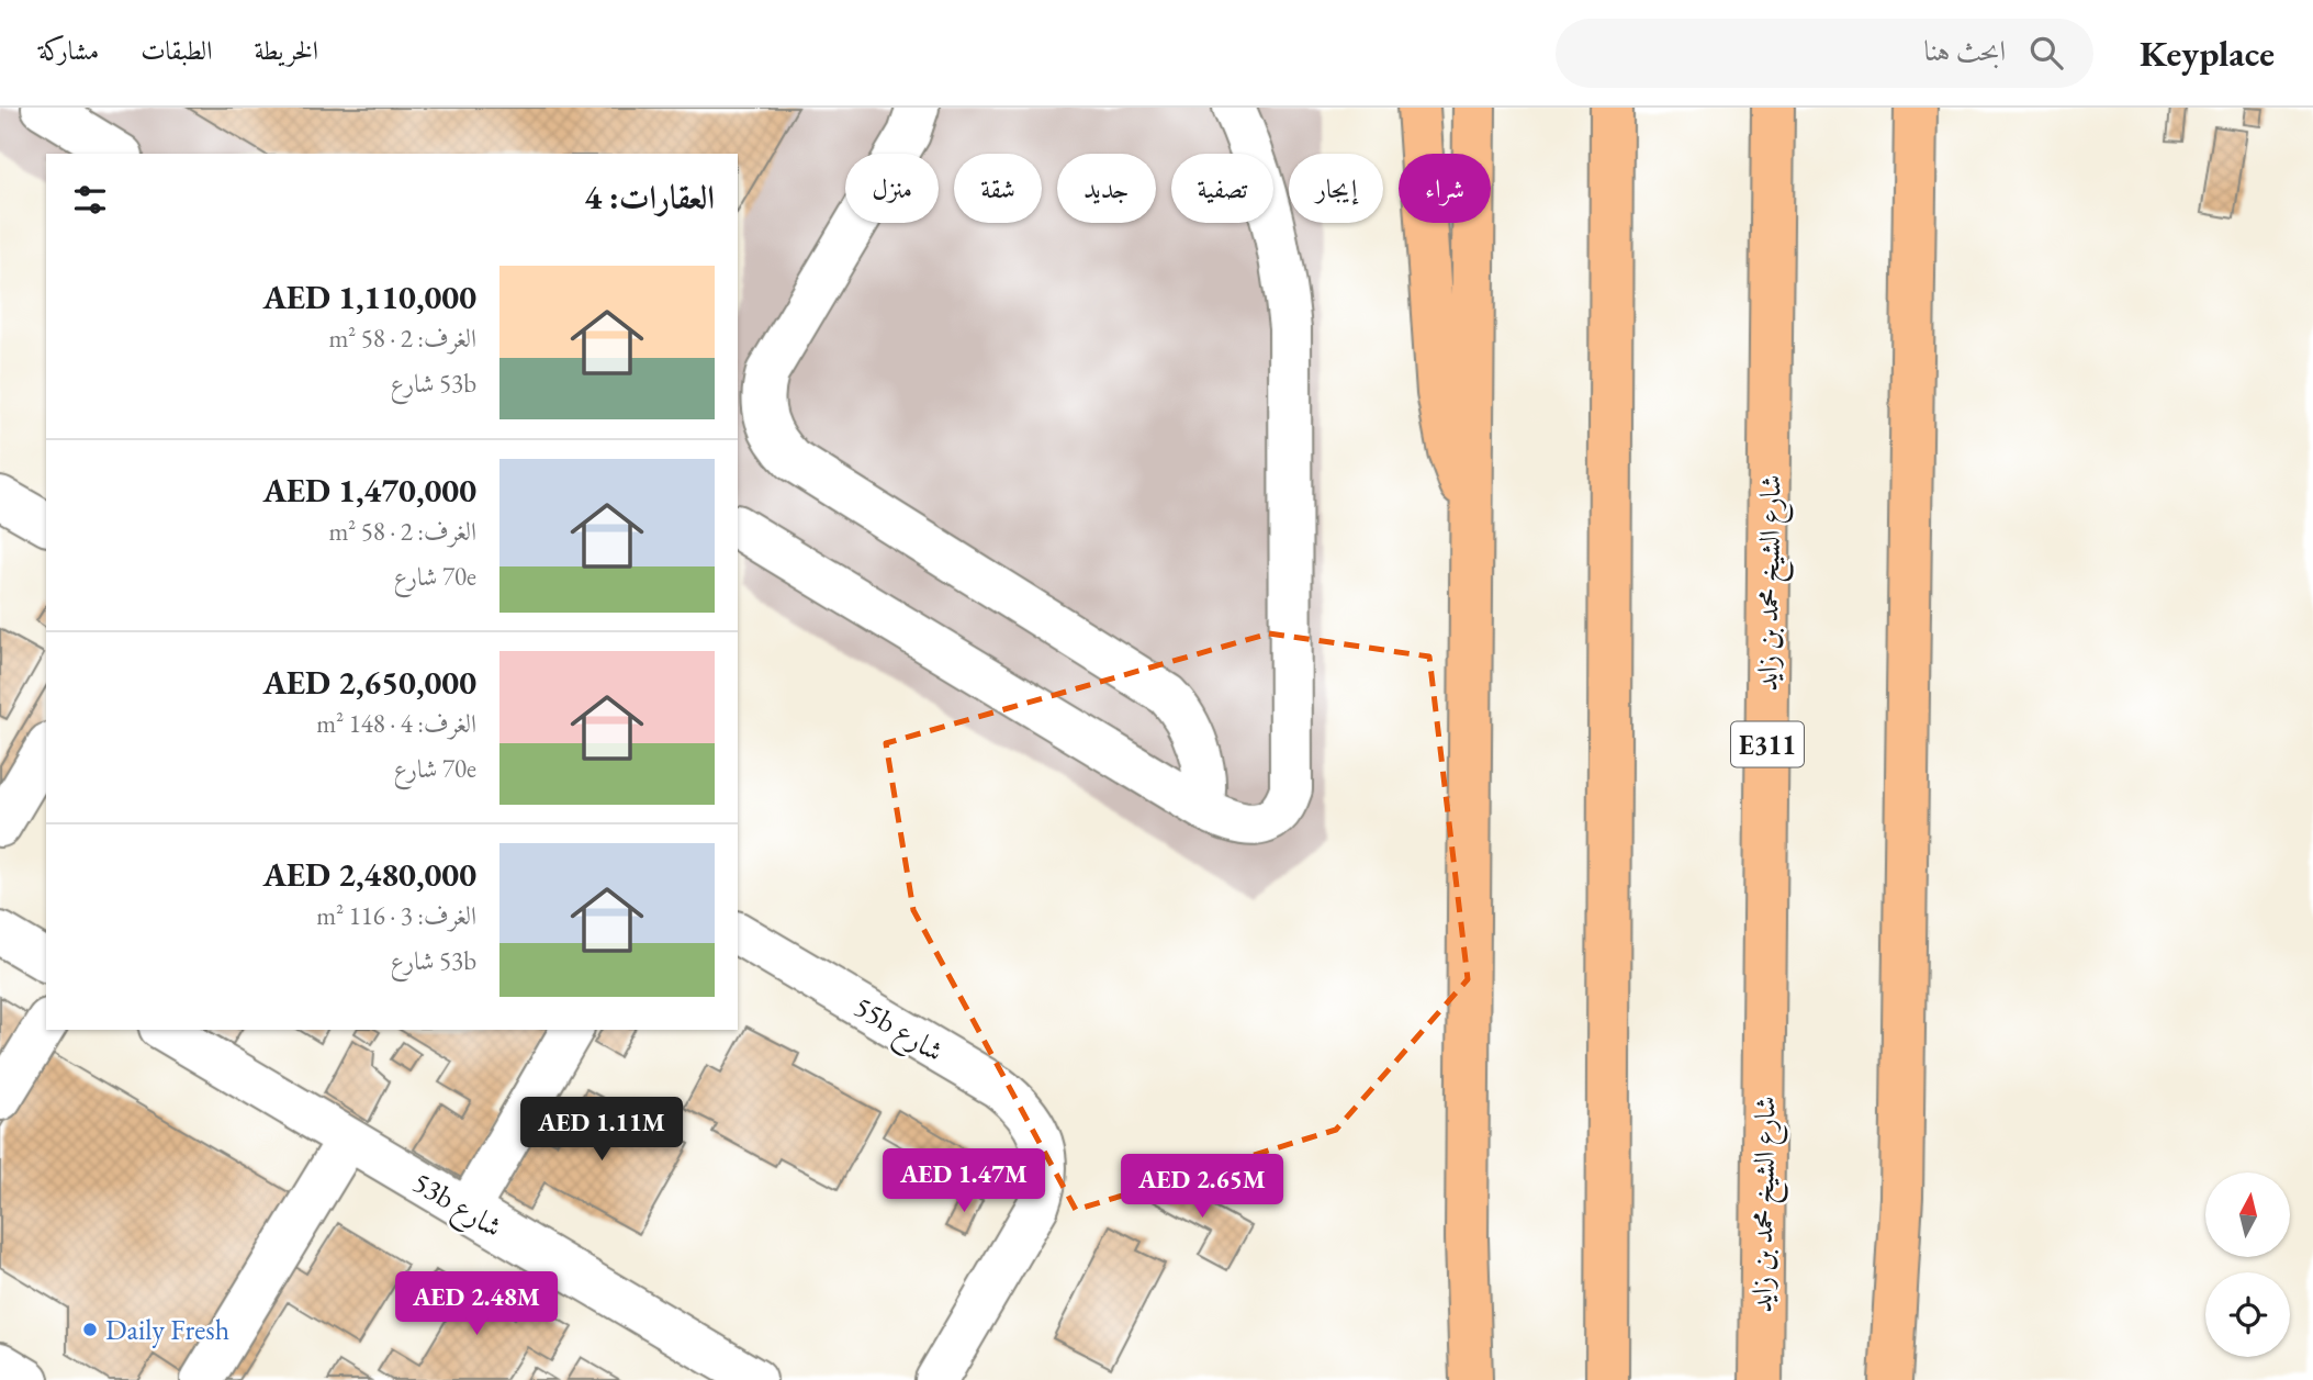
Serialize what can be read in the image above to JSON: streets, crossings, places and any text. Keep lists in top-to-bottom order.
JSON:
{
  "streets": {
    "highway": ["شارع الشيخ محمد بن زايد", "E311"],
    "street": ["55b شارع", "53b شارع"]
  },
  "places": ["Daily Fresh"],
  "north": "top",
  "page": {
    "header": "Keyplace",
    "search": "ابحث هنا",
    "nav": ["الخريطة", "الطبقات", "مشاركة"],
    "chip": [
      "شراء",
      "إيجار",
      "تصفية",
      "جديد",
      "شقة",
      "منزل"
    ],
    "heading": "العقارات: 4",
    "list": [
      {
        "name": "AED 1,110,000",
        "note": "الغرف: 2 · 58 m² · 53b شارع"
      },
      {
        "name": "AED 1,470,000",
        "note": "الغرف: 2 · 58 m² · 70e شارع"
      },
      {
        "name": "AED 2,650,000",
        "note": "الغرف: 4 · 148 m² · 70e شارع"
      },
      {
        "name": "AED 2,480,000",
        "note": "الغرف: 3 · 116 m² · 53b شارع"
      }
    ],
    "price": [
      "AED 1.11M",
      "AED 1.47M",
      "AED 2.65M",
      "AED 2.48M"
    ]
  }
}
